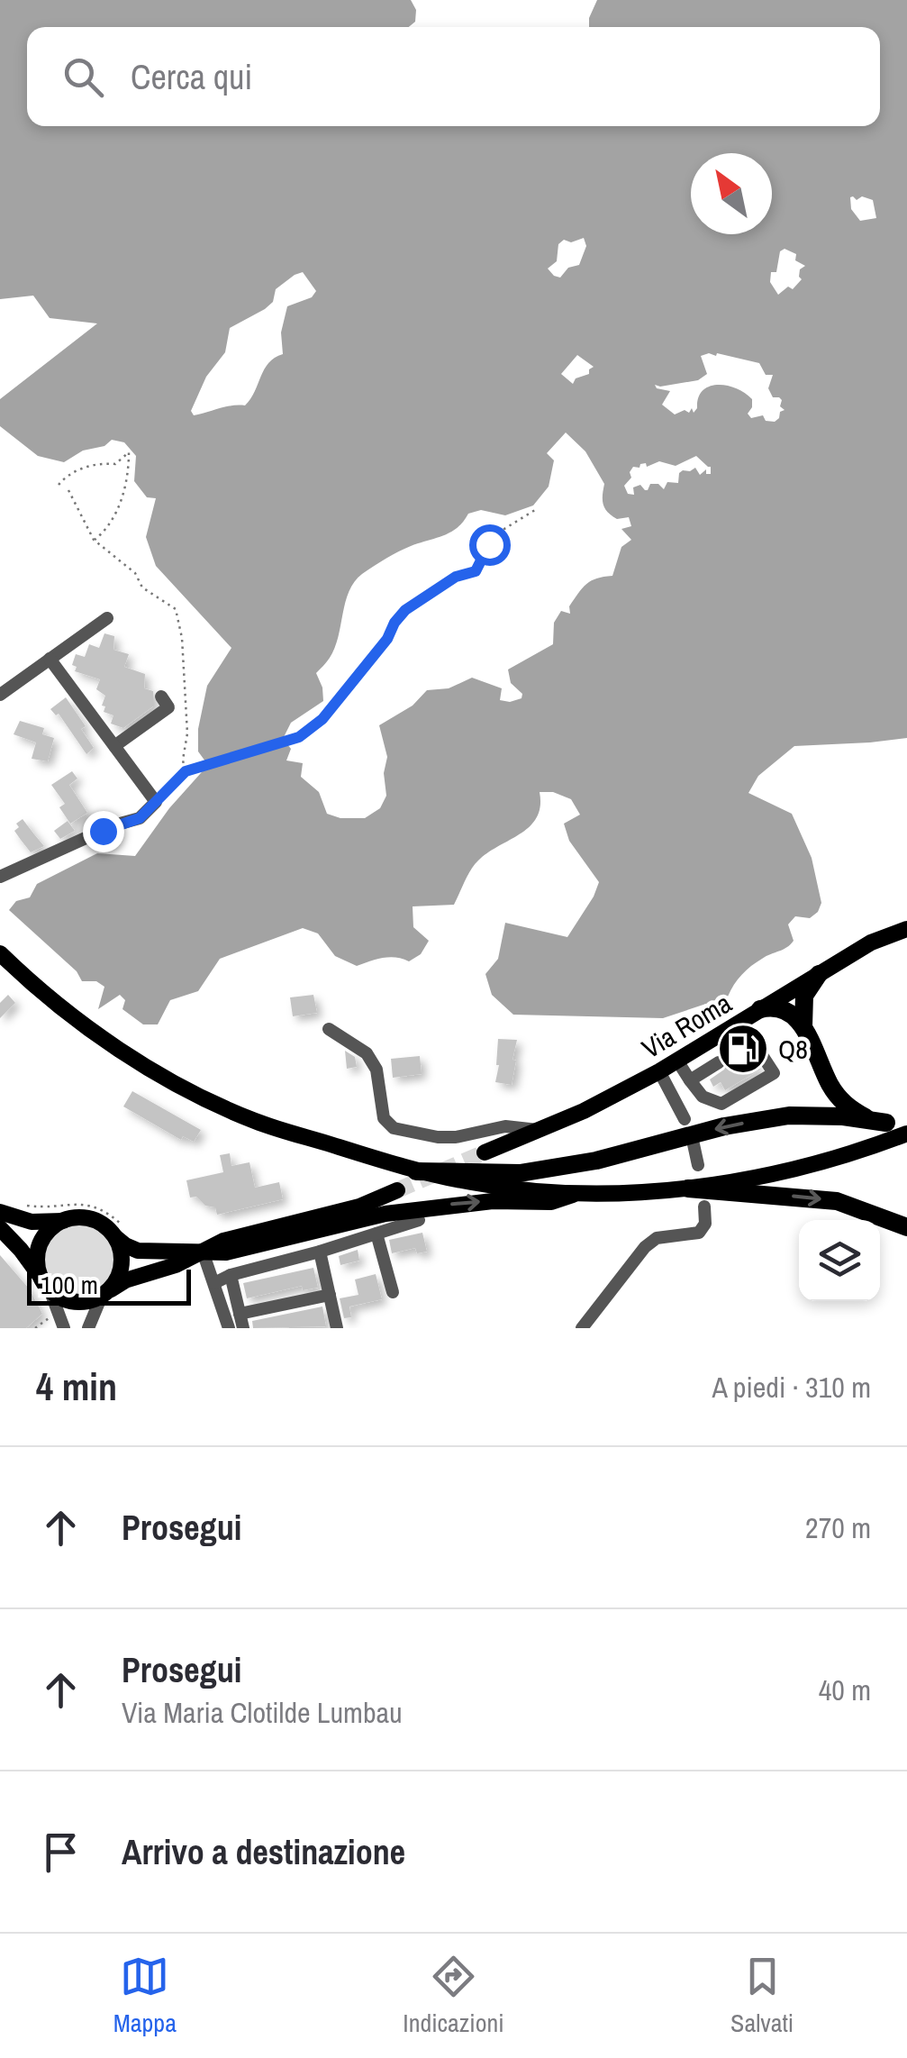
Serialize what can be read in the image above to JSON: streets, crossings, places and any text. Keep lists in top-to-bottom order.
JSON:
{
  "streets": {
    "main road": ["Via Roma"]
  },
  "places": {
    "fuel station": ["Q8"]
  },
  "scale_bar": "100 m",
  "north": "top left",
  "page": {
    "search": "Cerca qui",
    "scale": "100 m",
    "heading": ["4 min", "A piedi · 310 m"],
    "list": [
      ["Prosegui", "270 m"],
      ["Prosegui", "Via Maria Clotilde Lumbau", "40 m"],
      "Arrivo a destinazione"
    ],
    "nav": ["Mappa", "Indicazioni", "Salvati"]
  }
}
